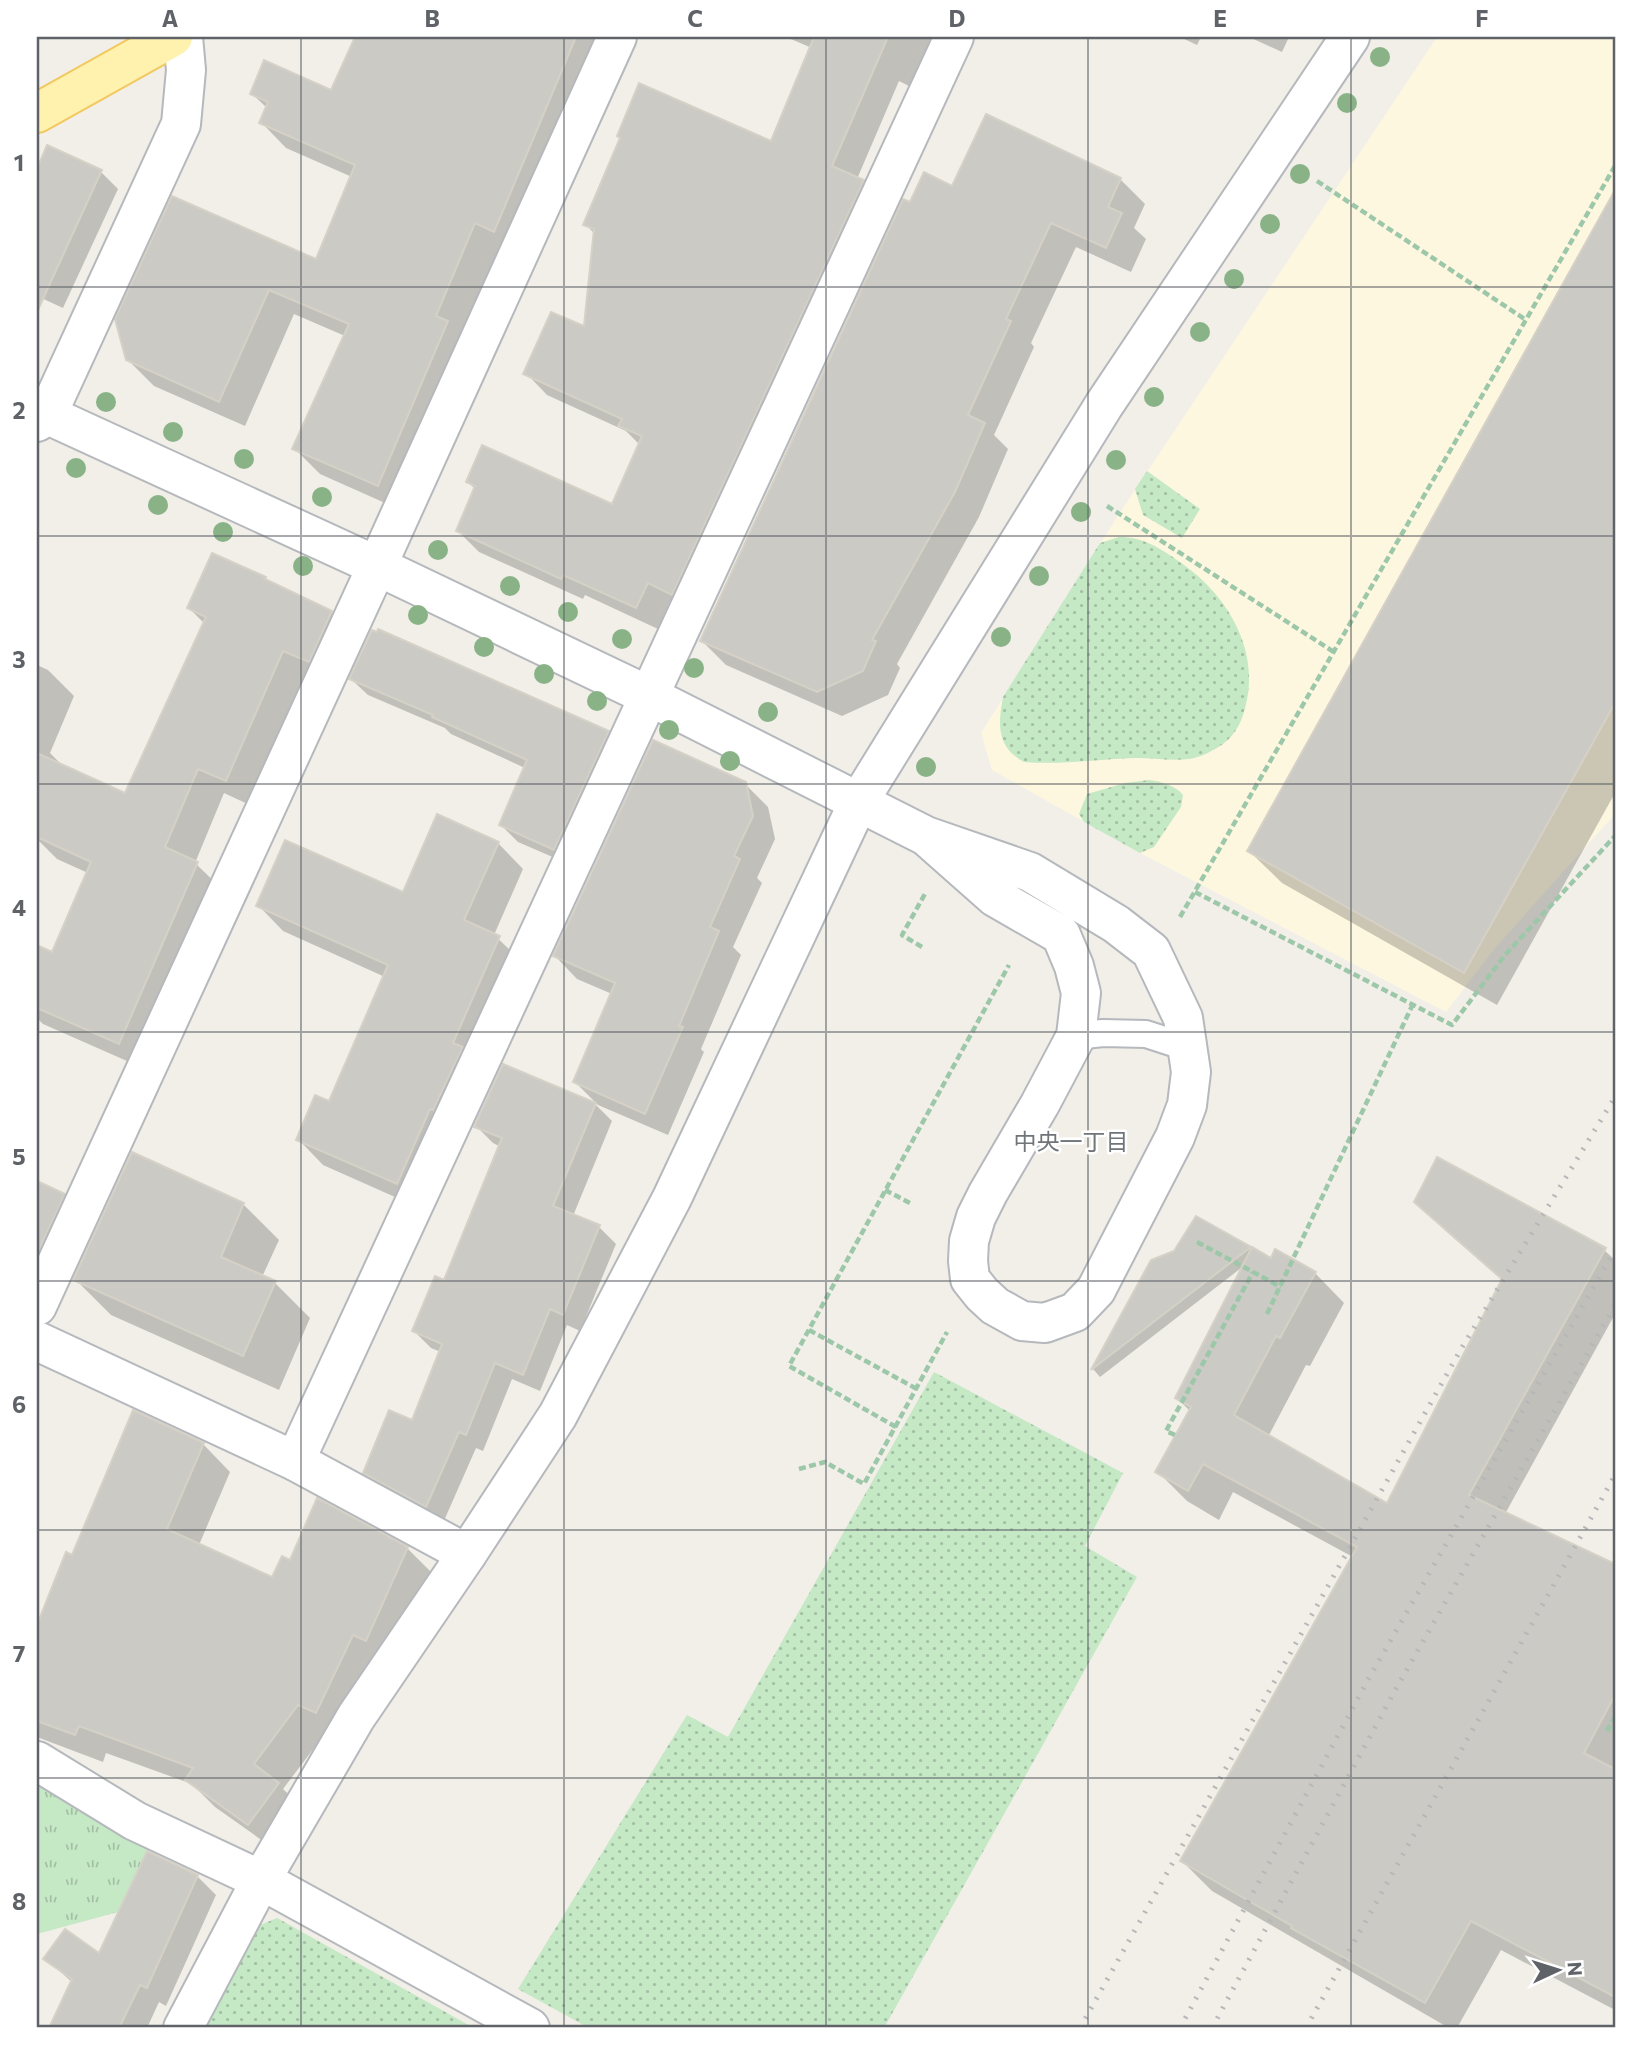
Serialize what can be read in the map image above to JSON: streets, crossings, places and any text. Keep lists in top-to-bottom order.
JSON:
{
  "districts": ["中央一丁目"],
  "north": "right",
  "grid": {
    "columns": [
      "A",
      "B",
      "C",
      "D",
      "E",
      "F"
    ],
    "rows": [
      "1",
      "2",
      "3",
      "4",
      "5",
      "6",
      "7",
      "8"
    ]
  }
}
